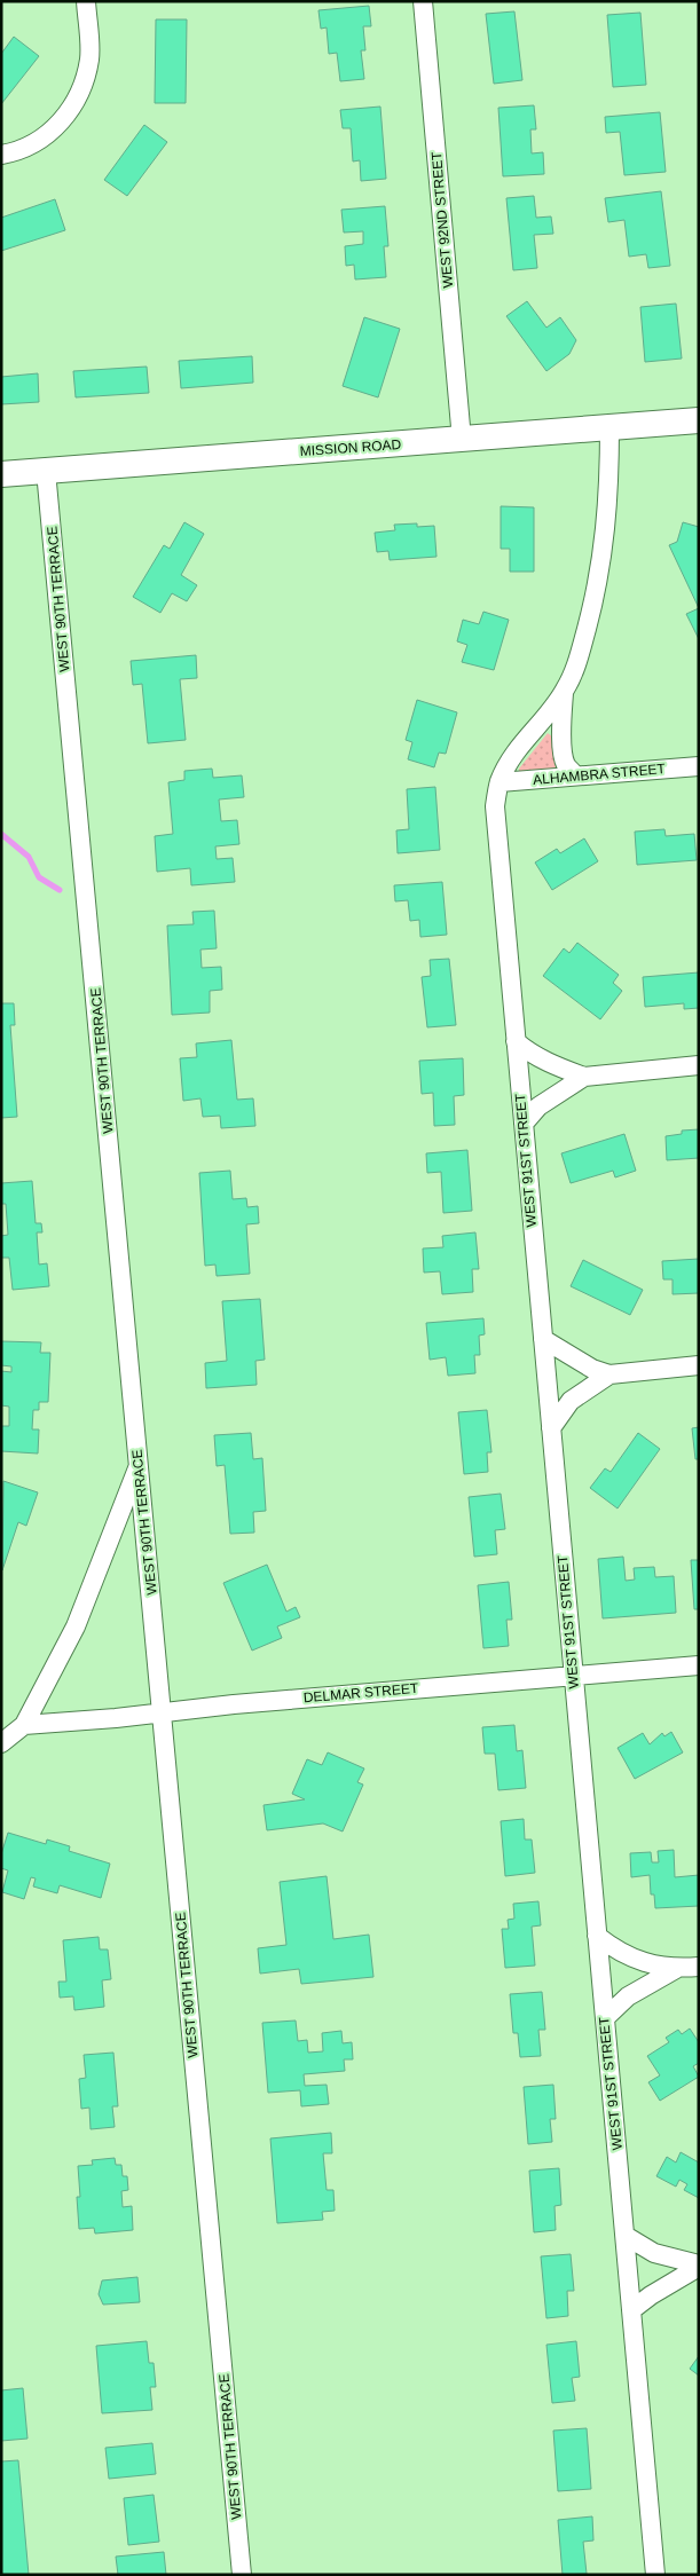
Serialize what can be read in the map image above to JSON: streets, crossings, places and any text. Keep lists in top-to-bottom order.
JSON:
{
  "streets": {
    "main road": ["MISSION ROAD"],
    "street": [
      "WEST 92ND STREET",
      "WEST 90TH TERRACE",
      "ALHAMBRA STREET",
      "WEST 91ST STREET",
      "DELMAR STREET"
    ]
  },
  "crossings": [
    ["WEST 92ND STREET", "MISSION ROAD"],
    ["MISSION ROAD", "WEST 90TH TERRACE"],
    ["MISSION ROAD", "WEST 91ST STREET"],
    ["WEST 90TH TERRACE", "DELMAR STREET"],
    ["ALHAMBRA STREET", "WEST 91ST STREET"],
    ["WEST 91ST STREET", "DELMAR STREET"]
  ]
}
